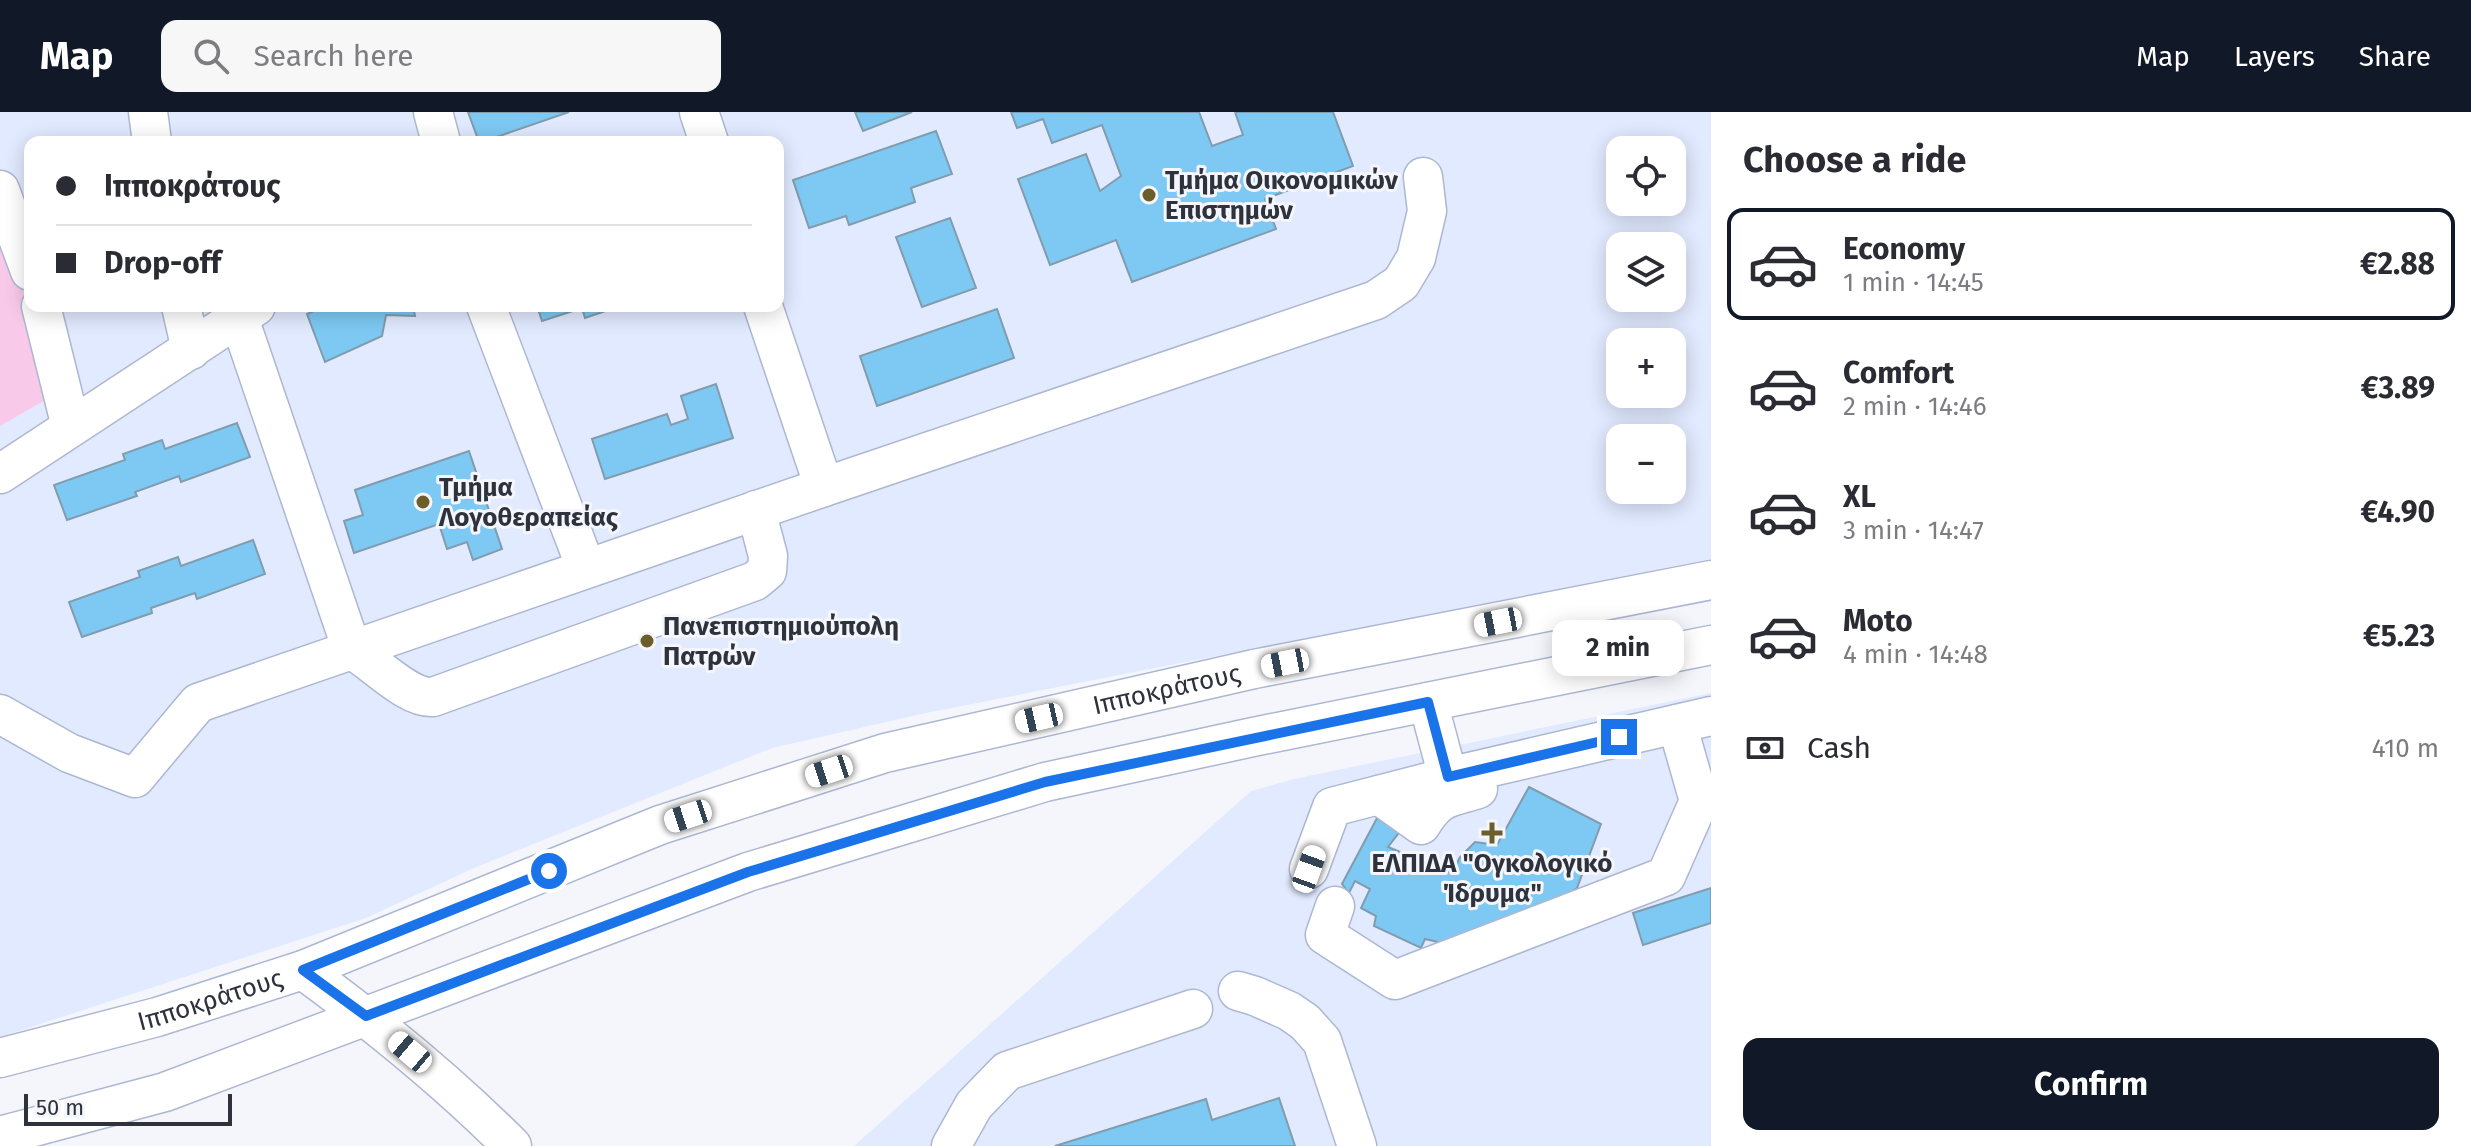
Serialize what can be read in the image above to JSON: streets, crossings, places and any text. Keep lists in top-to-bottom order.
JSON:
{
  "streets": {
    "street": ["Ιπποκράτους"]
  },
  "places": {
    "other": ["Τμήμα Οικονομικών Επιστημών", "Τμήμα Λογοθεραπείας", "Πανεπιστημιούπολη Πατρών"],
    "health": ["ΕΛΠΙΔΑ \"Ογκολογικό Ίδρυμα\""]
  },
  "scale_bar": "50 m",
  "page": {
    "header": "Map",
    "search": "Search here",
    "nav": ["Map", "Layers", "Share"],
    "heading": "Choose a ride",
    "map_buttons": ["+", "−"],
    "banner": ["Ιπποκράτους", "Drop-off"],
    "list": [
      {
        "name": "Economy",
        "note": "1 min · 14:45",
        "value": "€2.88"
      },
      {
        "name": "Comfort",
        "note": "2 min · 14:46",
        "value": "€3.89"
      },
      {
        "name": "XL",
        "note": "3 min · 14:47",
        "value": "€4.90"
      },
      {
        "name": "Moto",
        "note": "4 min · 14:48",
        "value": "€5.23"
      }
    ],
    "bubble": "2 min",
    "pay": ["Cash", "410 m"],
    "buttons": "Confirm",
    "scale": "50 m"
  }
}
